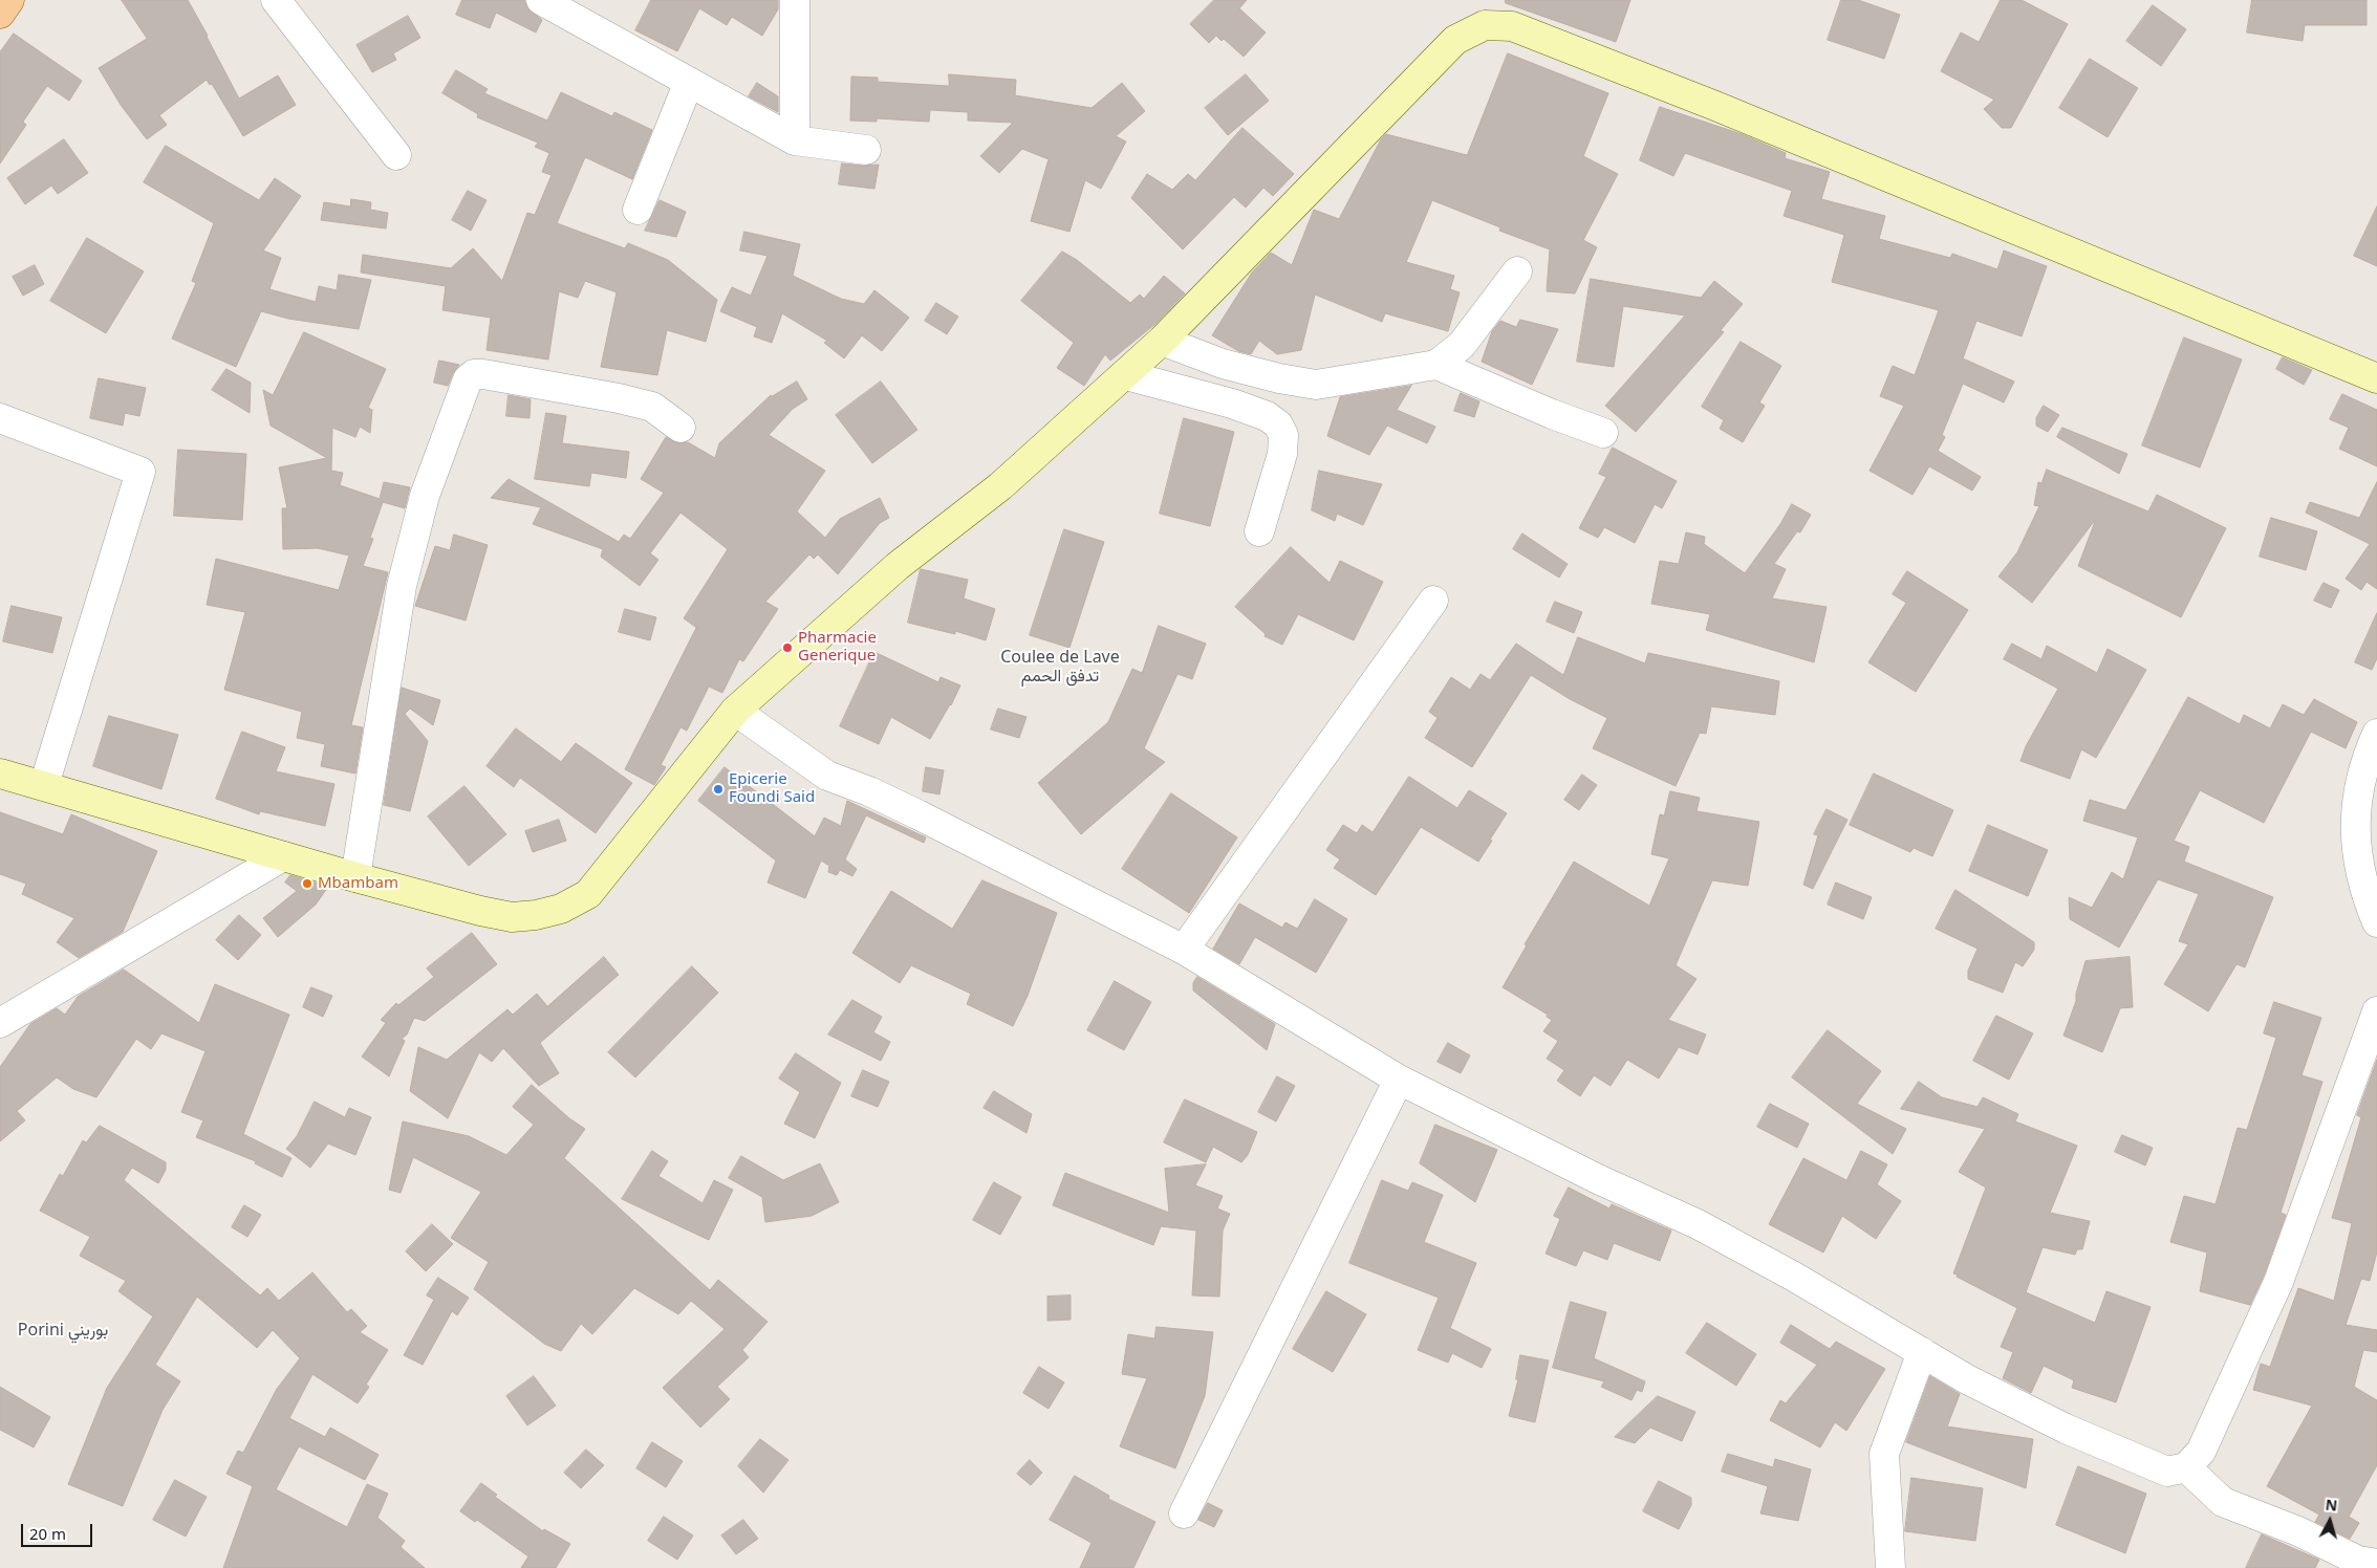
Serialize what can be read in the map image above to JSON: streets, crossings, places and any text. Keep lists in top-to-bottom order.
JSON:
{
  "districts": ["Coulee de Lave تدفق الحمم", "Porini بوريني"],
  "places": ["Pharmacie Generique", "Epicerie Foundi Said", "Mbambam"],
  "scale_bar": "20 m",
  "north": "top"
}
